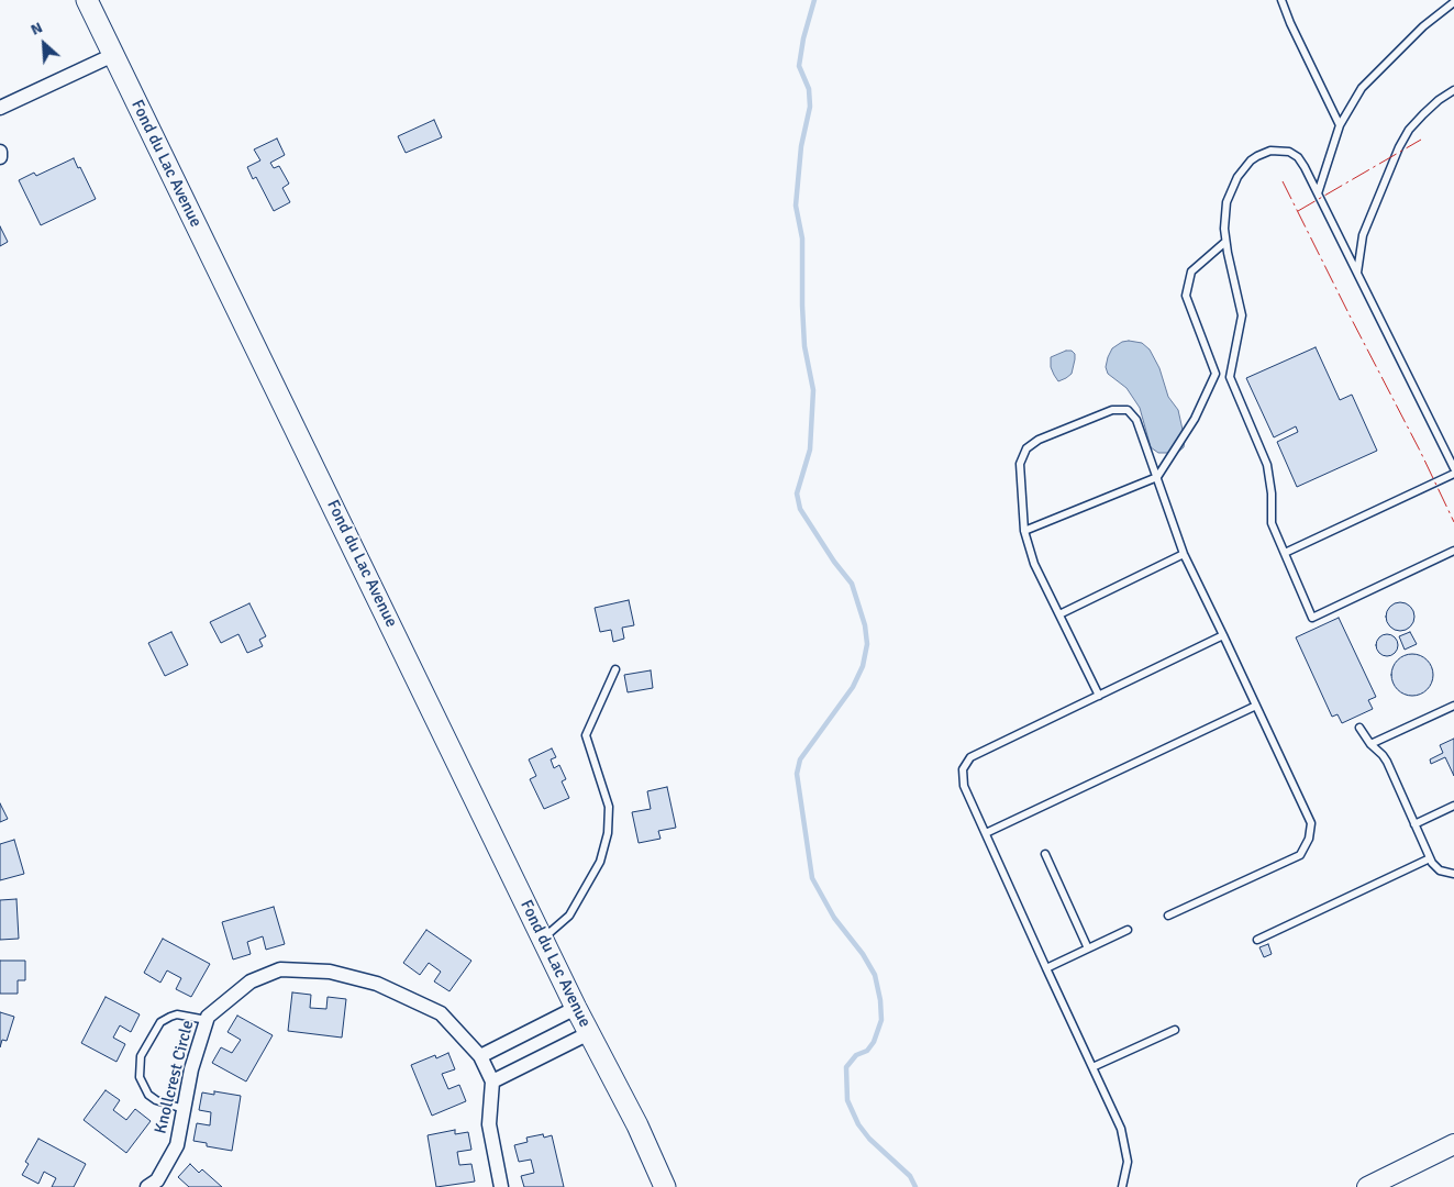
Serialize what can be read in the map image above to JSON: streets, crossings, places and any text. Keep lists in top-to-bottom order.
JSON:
{
  "streets": {
    "main road": ["Fond du Lac Avenue"],
    "street": ["Knollcrest Circle"]
  },
  "north": "top left"
}
